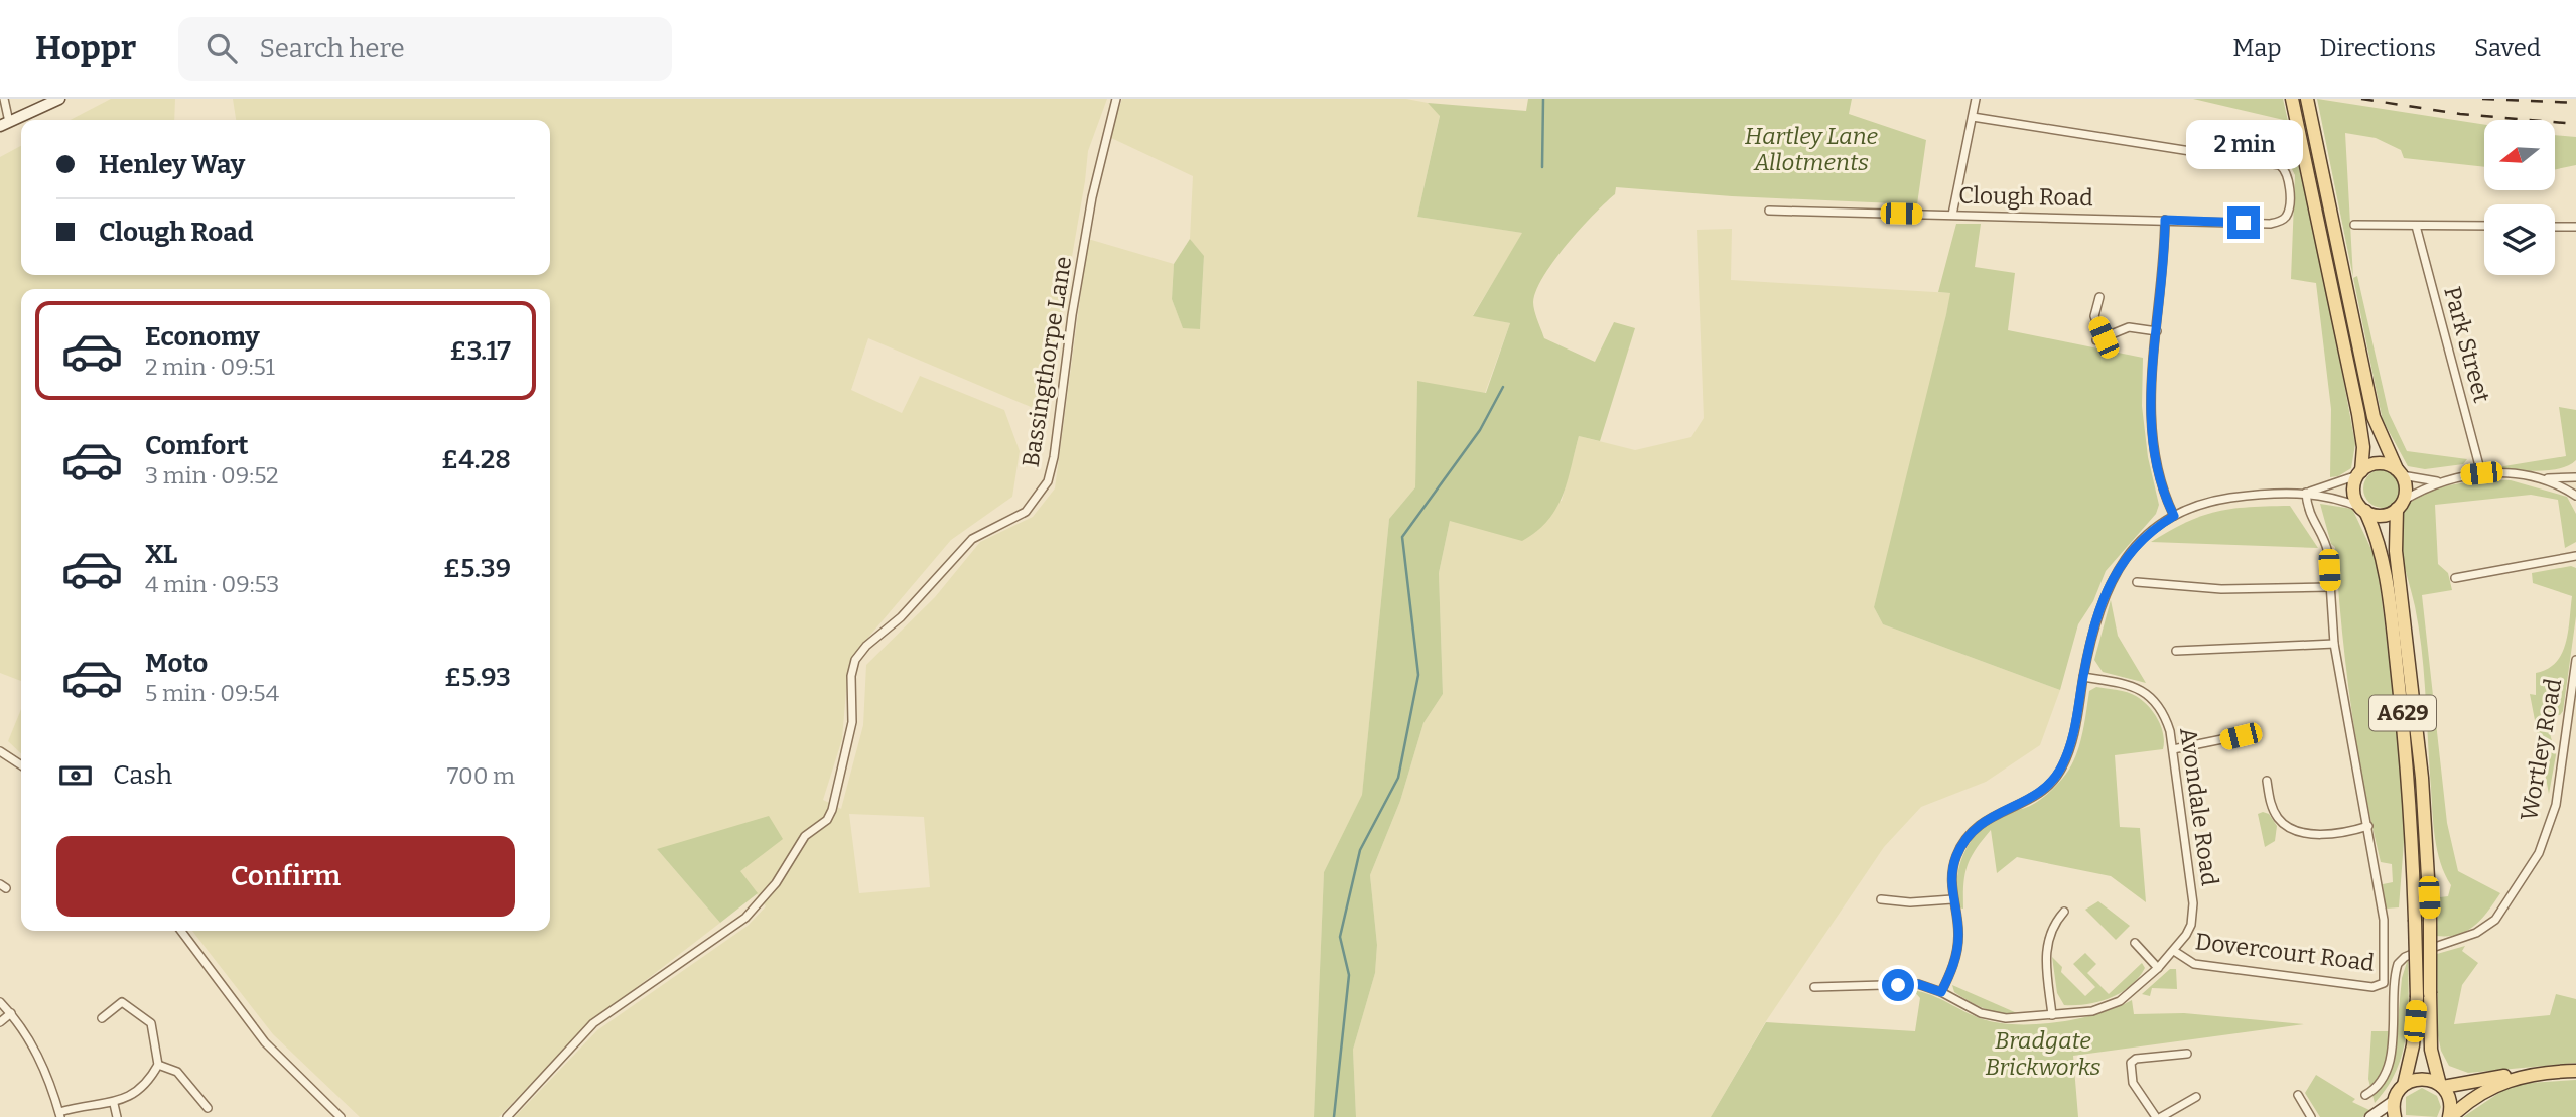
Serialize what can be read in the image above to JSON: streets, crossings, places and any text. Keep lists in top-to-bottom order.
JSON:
{
  "streets": {
    "main road": ["A629"],
    "street": [
      "Clough Road",
      "Park Street",
      "Bassingthorpe Lane",
      "Wortley Road",
      "Avondale Road",
      "Dovercourt Road"
    ]
  },
  "crossings": [
    ["Avondale Road", "Dovercourt Road"]
  ],
  "parks": ["Hartley Lane Allotments", "Bradgate Brickworks"],
  "north": "left",
  "page": {
    "header": "Hoppr",
    "search": "Search here",
    "nav": ["Map", "Directions", "Saved"],
    "bubble": "2 min",
    "banner": ["Henley Way", "Clough Road"],
    "list": [
      {
        "name": "Economy",
        "note": "2 min · 09:51",
        "value": "£3.17"
      },
      {
        "name": "Comfort",
        "note": "3 min · 09:52",
        "value": "£4.28"
      },
      {
        "name": "XL",
        "note": "4 min · 09:53",
        "value": "£5.39"
      },
      {
        "name": "Moto",
        "note": "5 min · 09:54",
        "value": "£5.93"
      }
    ],
    "pay": ["Cash", "700 m"],
    "buttons": "Confirm"
  }
}
